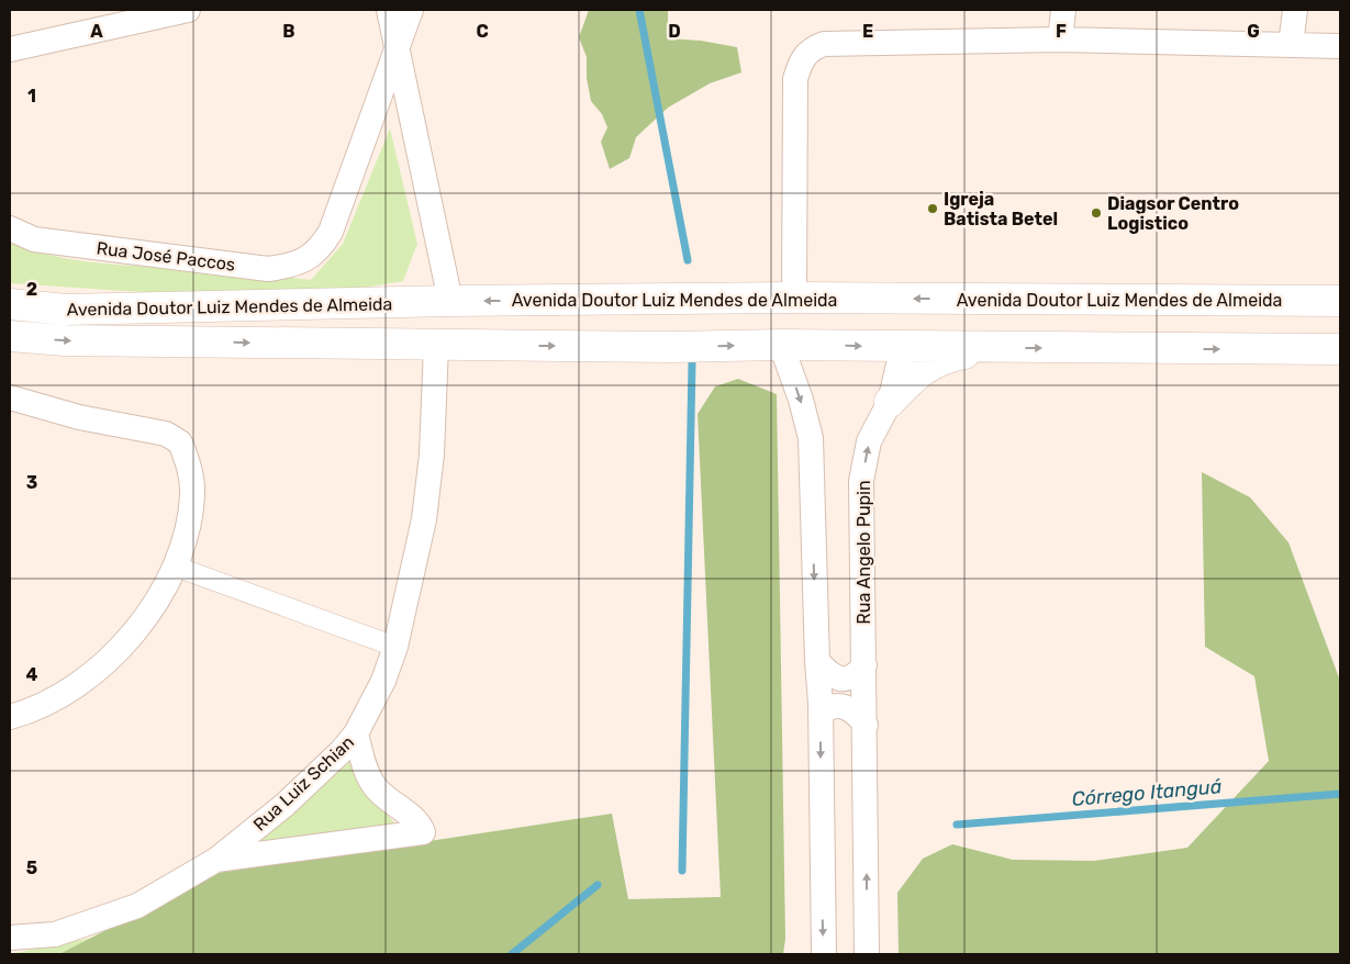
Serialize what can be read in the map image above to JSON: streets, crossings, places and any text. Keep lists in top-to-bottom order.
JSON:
{
  "streets": {
    "main road": ["Avenida Doutor Luiz Mendes de Almeida"],
    "street": ["Rua José Paccos", "Rua Angelo Pupin", "Rua Luiz Schian"]
  },
  "crossings": [
    ["Avenida Doutor Luiz Mendes de Almeida", "Rua Angelo Pupin"],
    ["Avenida Doutor Luiz Mendes de Almeida", "Rua Luiz Schian"]
  ],
  "water": ["Córrego Itanguá"],
  "places": ["Igreja Batista Betel", "Diagsor Centro Logistico"],
  "grid": {
    "columns": [
      "A",
      "B",
      "C",
      "D",
      "E",
      "F",
      "G"
    ],
    "rows": [
      "1",
      "2",
      "3",
      "4",
      "5"
    ]
  }
}
